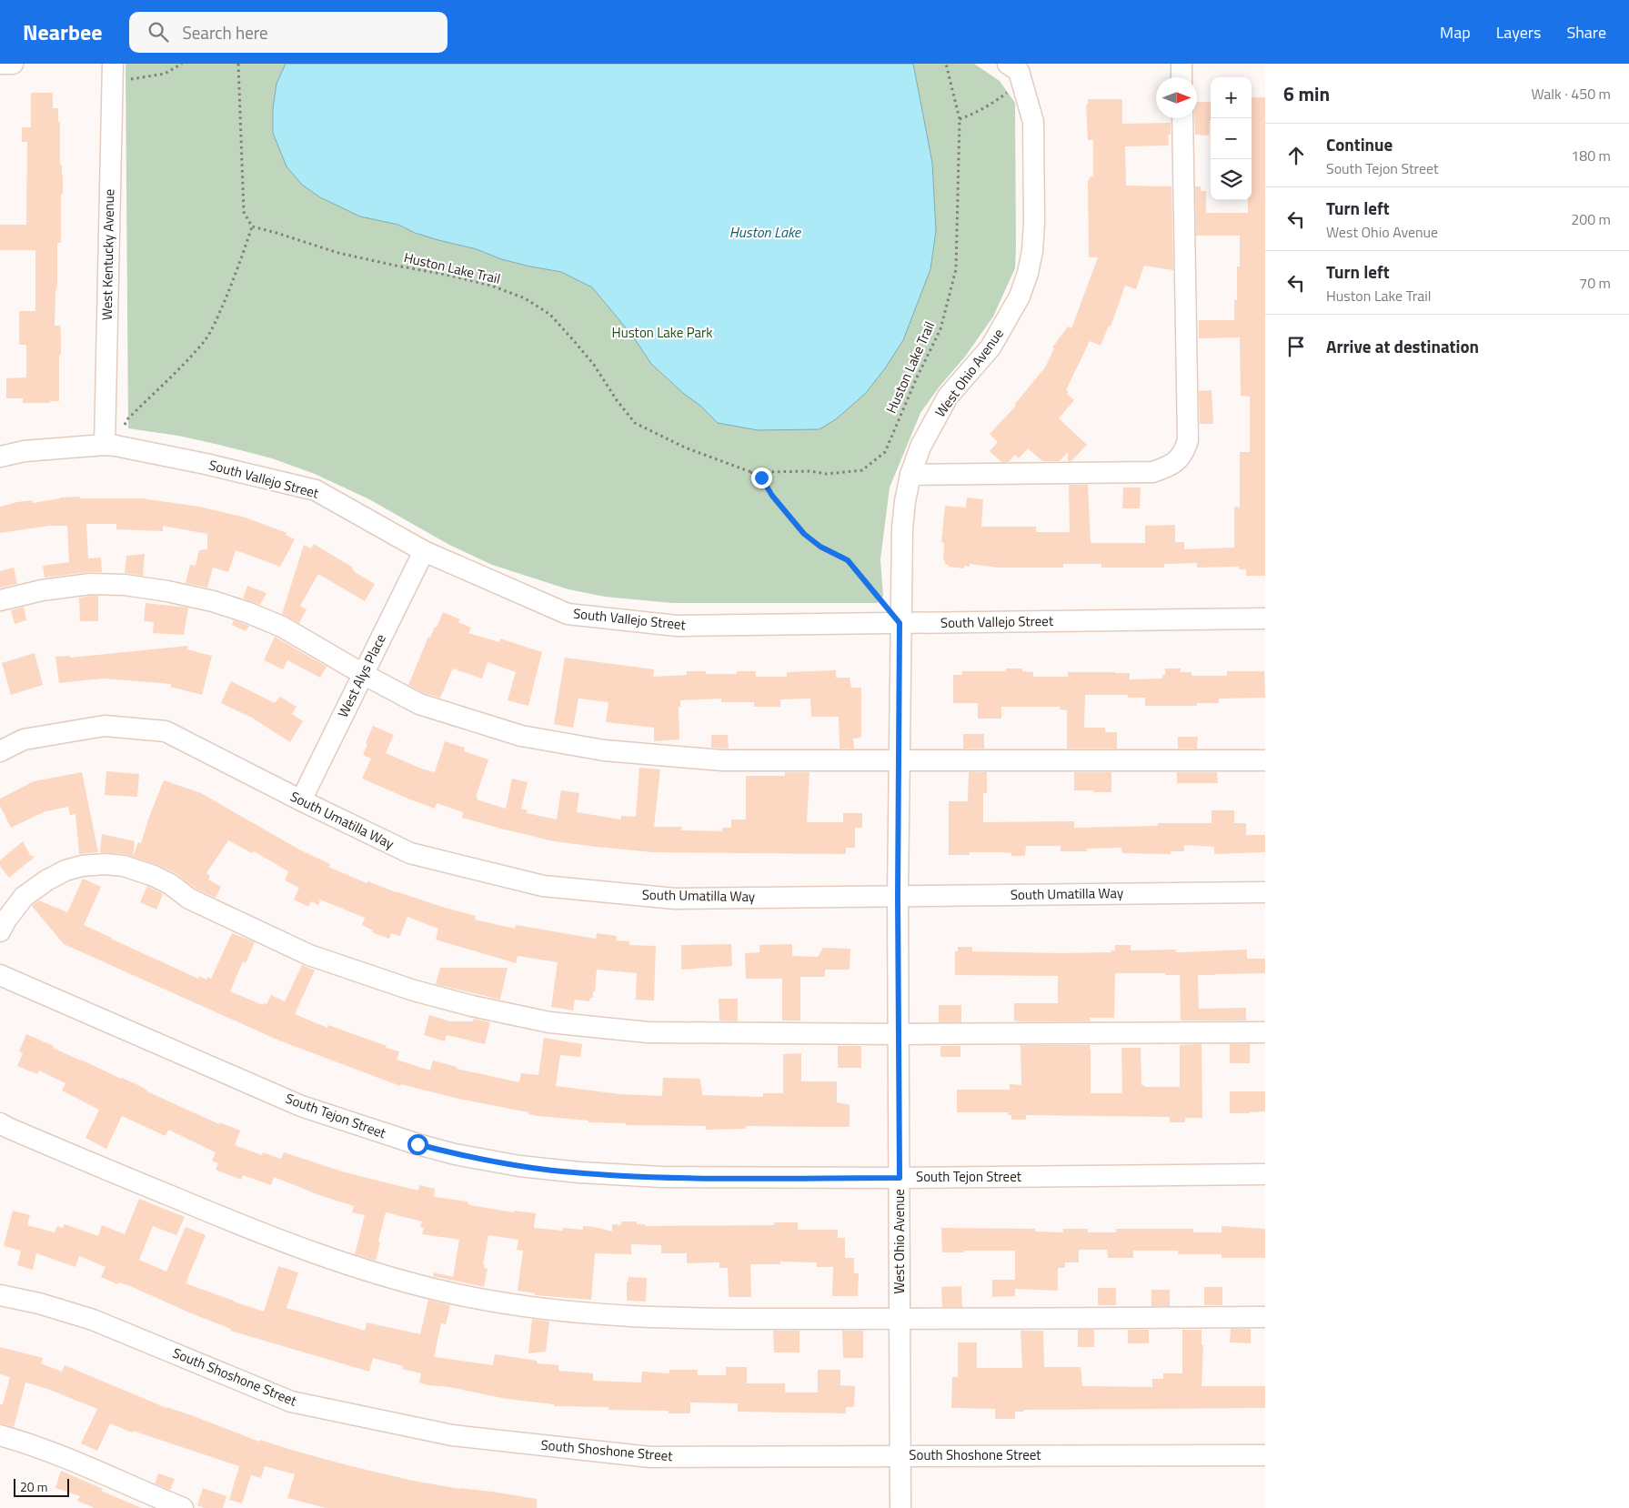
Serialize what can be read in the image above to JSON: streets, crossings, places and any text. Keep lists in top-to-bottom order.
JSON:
{
  "streets": {
    "street": [
      "West Kentucky Avenue",
      "West Ohio Avenue",
      "South Vallejo Street",
      "West Alys Place",
      "South Umatilla Way",
      "South Tejon Street",
      "South Shoshone Street"
    ],
    "path": ["Huston Lake Trail"]
  },
  "crossings": [
    ["West Kentucky Avenue", "South Vallejo Street"],
    ["Huston Lake Trail", "West Ohio Avenue"],
    ["Huston Lake Trail", "South Vallejo Street"],
    ["West Ohio Avenue", "South Vallejo Street"],
    ["West Ohio Avenue", "South Umatilla Way"],
    ["West Ohio Avenue", "South Tejon Street"],
    ["West Ohio Avenue", "South Shoshone Street"],
    ["South Vallejo Street", "West Alys Place"],
    ["West Alys Place", "South Umatilla Way"]
  ],
  "water": ["Huston Lake"],
  "parks": ["Huston Lake Park"],
  "scale_bar": "20 m",
  "north": "right",
  "page": {
    "header": "Nearbee",
    "search": "Search here",
    "nav": ["Map", "Layers", "Share"],
    "heading": ["6 min", "Walk · 450 m"],
    "map_buttons": ["+", "−"],
    "list": [
      ["Continue", "South Tejon Street", "180 m"],
      ["Turn left", "West Ohio Avenue", "200 m"],
      ["Turn left", "Huston Lake Trail", "70 m"],
      "Arrive at destination"
    ],
    "scale": "20 m"
  }
}
